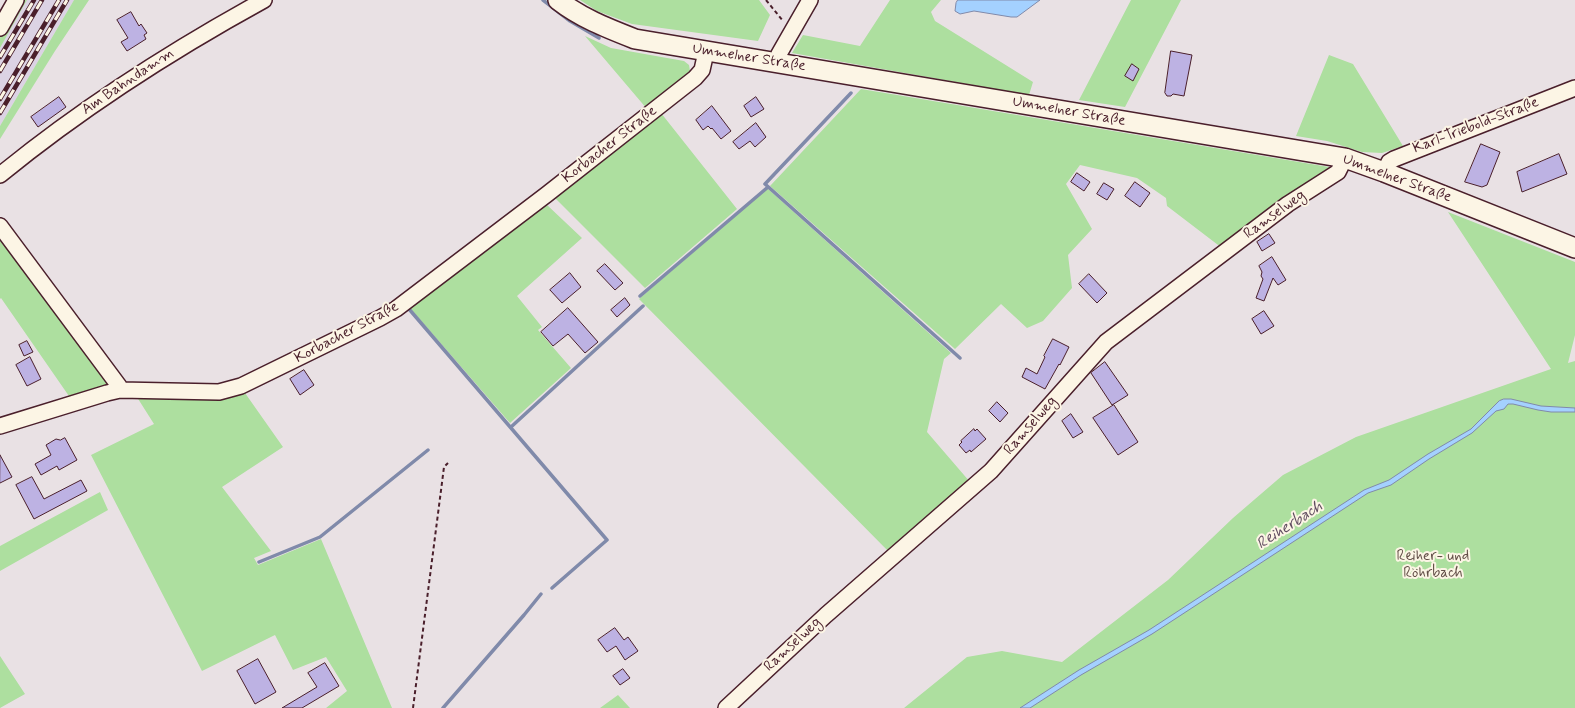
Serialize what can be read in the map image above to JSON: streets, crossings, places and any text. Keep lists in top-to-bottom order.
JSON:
{
  "streets": {
    "main road": ["Ummelner Straße"],
    "street": [
      "Am Bahndamm",
      "Karl-Triebold-Straße",
      "Korbacher Straße",
      "Ramselweg"
    ]
  },
  "crossings": [
    ["Ummelner Straße", "Karl-Triebold-Straße"],
    ["Ummelner Straße", "Korbacher Straße"],
    ["Ummelner Straße", "Ramselweg"]
  ],
  "water": ["Reiherbach"],
  "parks": ["Reiher- und Röhrbach"]
}
